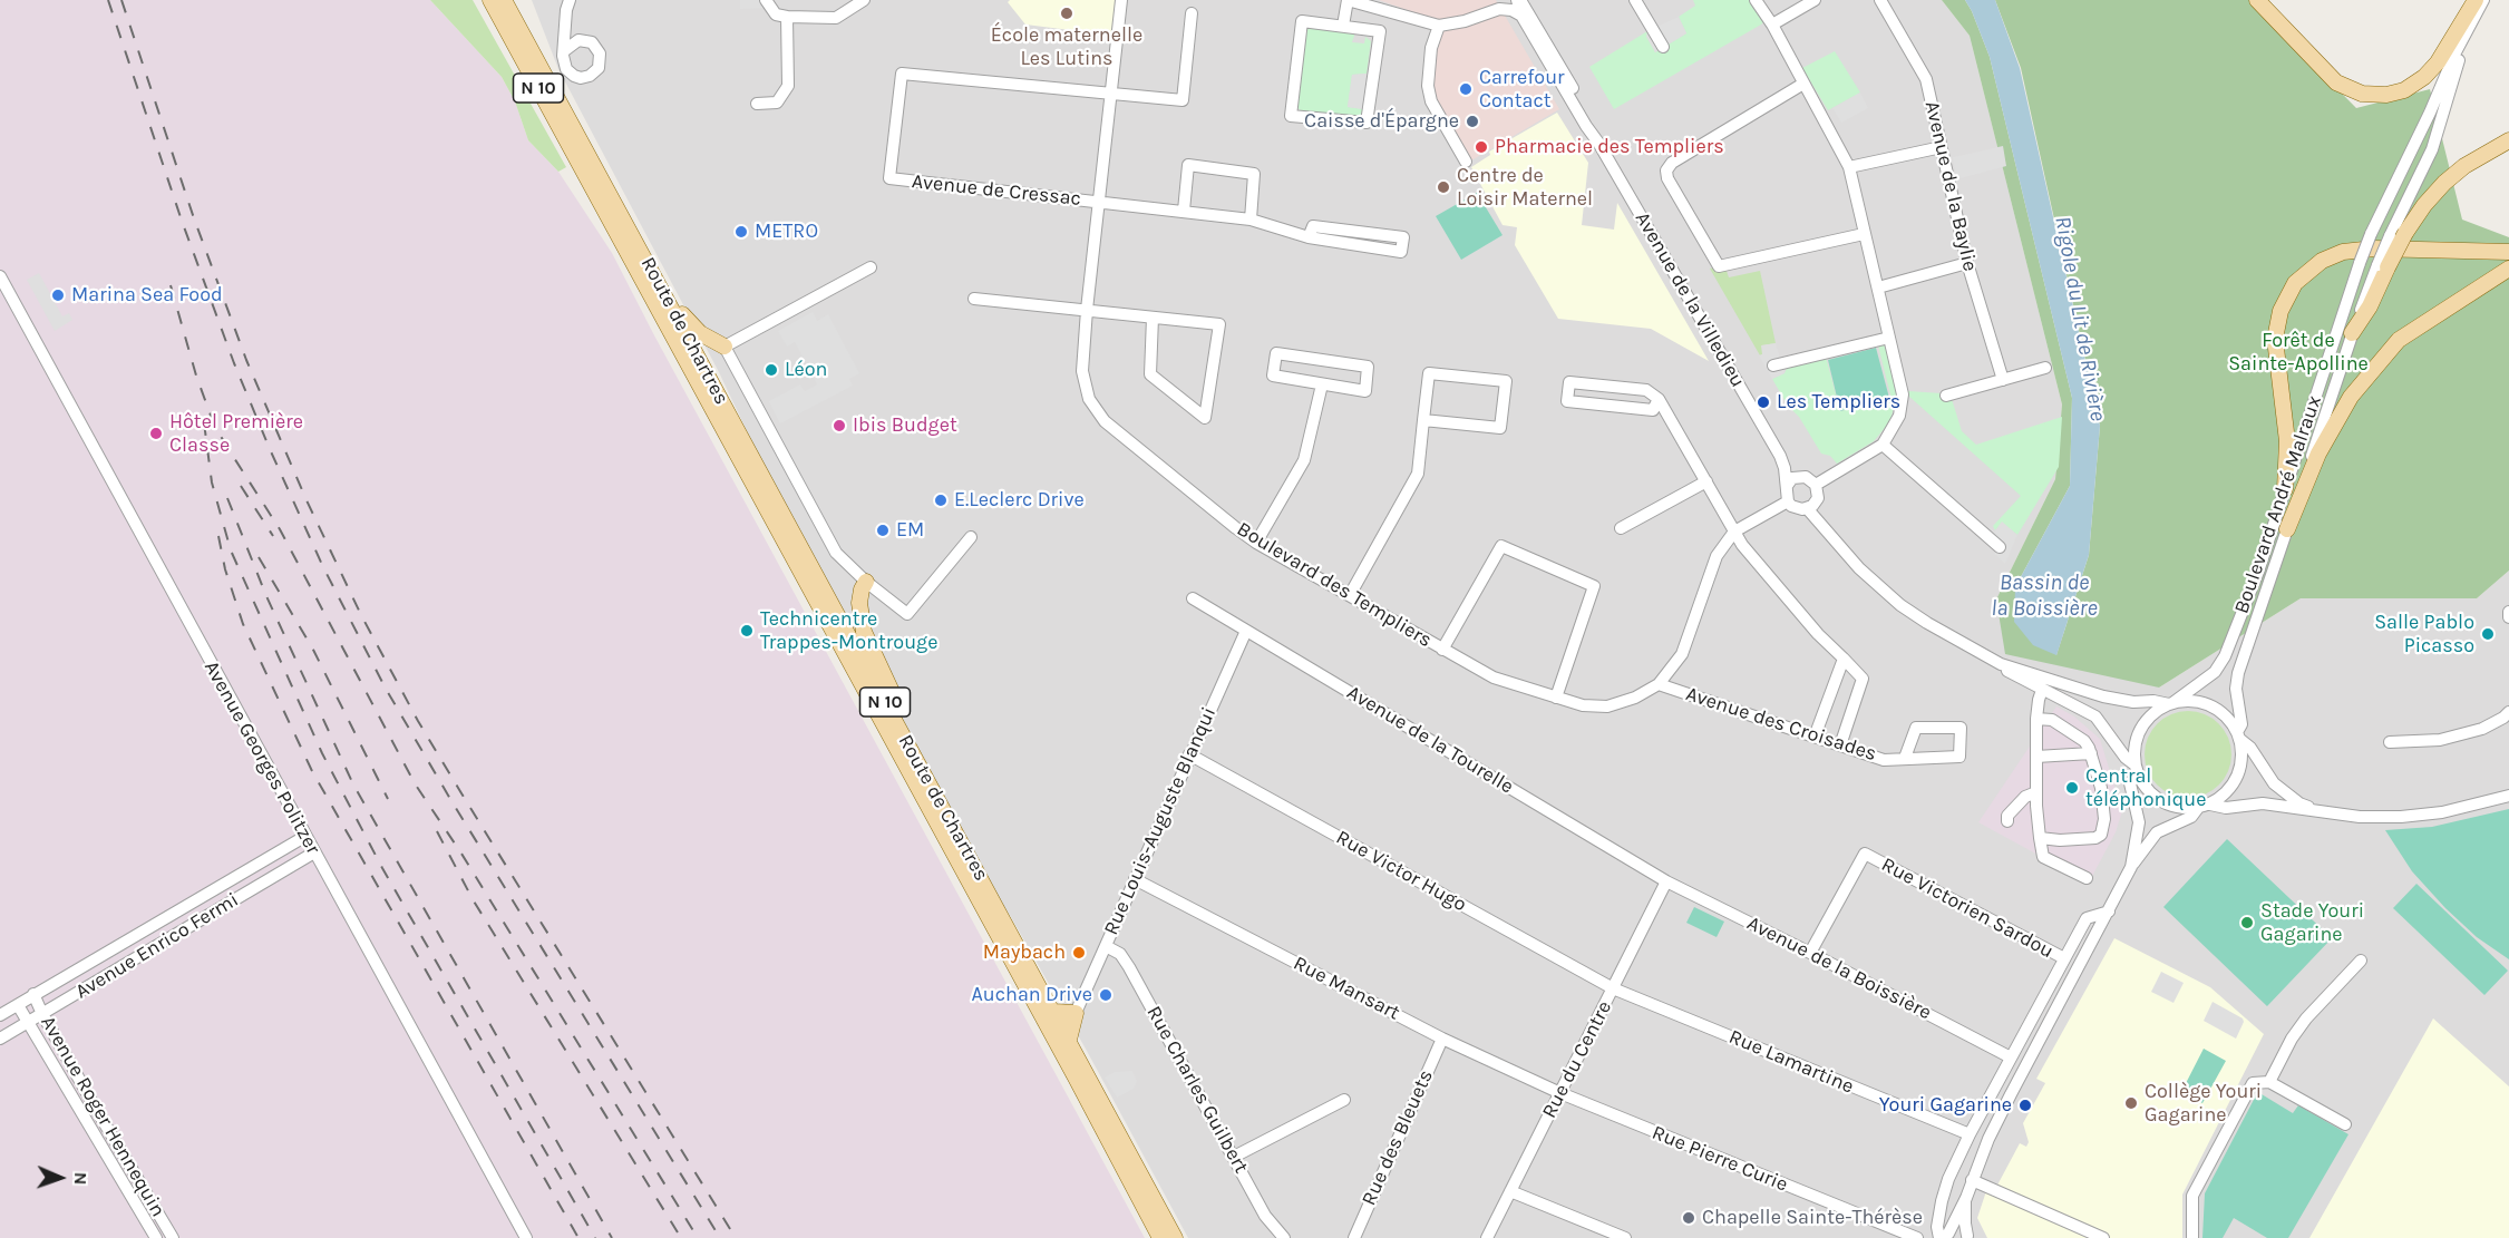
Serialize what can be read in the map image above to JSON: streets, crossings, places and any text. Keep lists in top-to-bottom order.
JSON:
{
  "streets": {
    "main road": ["N 10", "Route de Chartres"],
    "street": [
      "Avenue de la Baylie",
      "Avenue de Cressac",
      "Avenue de la Villedieu",
      "Boulevard André Malraux",
      "Boulevard des Templiers",
      "Avenue des Croisades",
      "Avenue de la Tourelle",
      "Avenue Georges Politzer",
      "Rue Louis-Auguste Blanqui",
      "Rue Victor Hugo",
      "Rue Victorien Sardou",
      "Avenue Enrico Fermi",
      "Avenue de la Boissière",
      "Rue Mansart",
      "Rue du Centre",
      "Rue Lamartine",
      "Rue Charles Guilbert",
      "Avenue Roger Hennequin",
      "Rue des Bleuets",
      "Rue Pierre Curie"
    ]
  },
  "crossings": [
    ["N 10", "Route de Chartres"],
    ["Avenue de Cressac", "Boulevard des Templiers"],
    ["Avenue de la Villedieu", "Boulevard des Templiers"],
    ["Boulevard des Templiers", "Avenue des Croisades"],
    ["Avenue de la Tourelle", "Rue Louis-Auguste Blanqui"],
    ["Avenue de la Tourelle", "Avenue de la Boissière"],
    ["Avenue de la Tourelle", "Rue du Centre"],
    ["Avenue Georges Politzer", "Avenue Enrico Fermi"],
    ["Rue Louis-Auguste Blanqui", "Rue Victor Hugo"],
    ["Rue Louis-Auguste Blanqui", "Rue Mansart"],
    ["Rue Louis-Auguste Blanqui", "Rue Charles Guilbert"],
    ["Rue Victor Hugo", "Rue du Centre"],
    ["Rue Victor Hugo", "Rue Lamartine"],
    ["Rue Victorien Sardou", "Avenue de la Boissière"],
    ["Avenue Enrico Fermi", "Avenue Roger Hennequin"],
    ["Avenue de la Boissière", "Rue du Centre"],
    ["Rue Mansart", "Rue du Centre"],
    ["Rue Mansart", "Rue des Bleuets"],
    ["Rue Mansart", "Rue Pierre Curie"],
    ["Rue du Centre", "Rue Lamartine"],
    ["Rue du Centre", "Rue Pierre Curie"]
  ],
  "water": ["Rigole du Lit de Rivière", "Bassin de la Boissière"],
  "parks": ["Forêt de Sainte-Apolline"],
  "places": [
    "École maternelle Les Lutins",
    "Carrefour Contact",
    "Caisse d'Épargne",
    "Pharmacie des Templiers",
    "Centre de Loisir Maternel",
    "METRO",
    "Marina Sea Food",
    "Léon",
    "Les Templiers",
    "Ibis Budget",
    "Hôtel Première Classe",
    "E.Leclerc Drive",
    "EM",
    "Technicentre Trappes-Montrouge",
    "Salle Pablo Picasso",
    "Central téléphonique",
    "Stade Youri Gagarine",
    "Maybach",
    "Auchan Drive",
    "Collège Youri Gagarine",
    "Youri Gagarine",
    "Chapelle Sainte-Thérèse"
  ],
  "north": "right"
}
